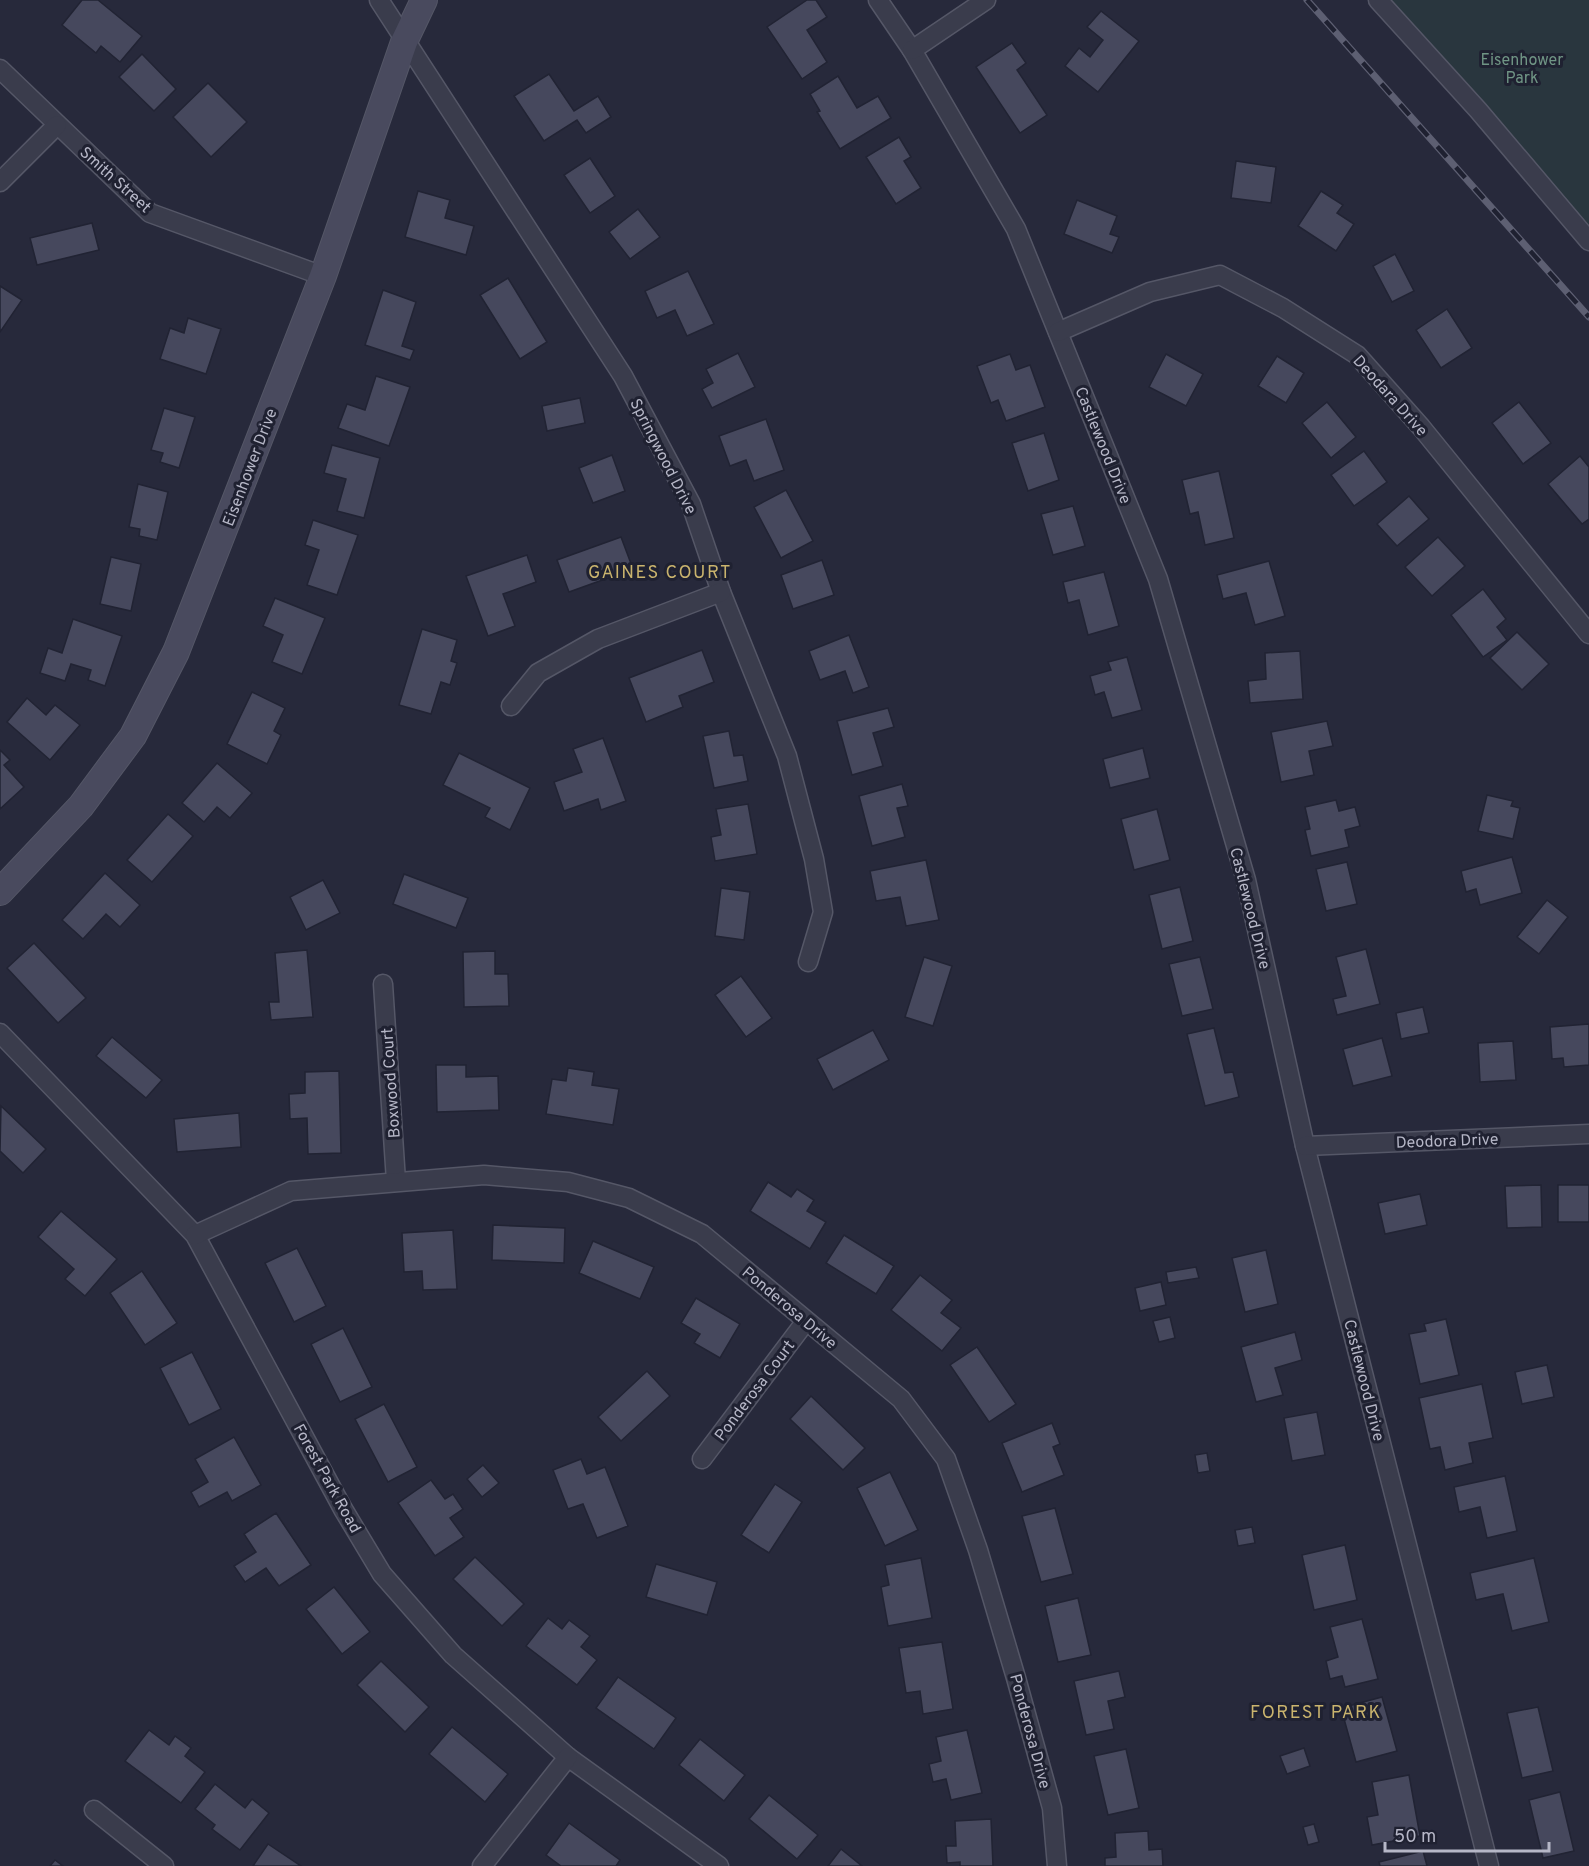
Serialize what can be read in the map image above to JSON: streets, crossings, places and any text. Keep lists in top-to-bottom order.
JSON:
{
  "streets": {
    "street": [
      "Smith Street",
      "Deodara Drive",
      "Castlewood Drive",
      "Springwood Drive",
      "Eisenhower Drive",
      "Boxwood Court",
      "Deodora Drive",
      "Ponderosa Drive",
      "Ponderosa Court",
      "Forest Park Road"
    ]
  },
  "crossings": [
    ["Smith Street", "Eisenhower Drive"],
    ["Deodara Drive", "Castlewood Drive"],
    ["Castlewood Drive", "Deodora Drive"],
    ["Springwood Drive", "Eisenhower Drive"],
    ["Boxwood Court", "Ponderosa Drive"],
    ["Ponderosa Drive", "Ponderosa Court"],
    ["Ponderosa Drive", "Forest Park Road"]
  ],
  "districts": ["GAINES COURT", "FOREST PARK"],
  "parks": ["Eisenhower Park"],
  "scale_bar": "50 m"
}
